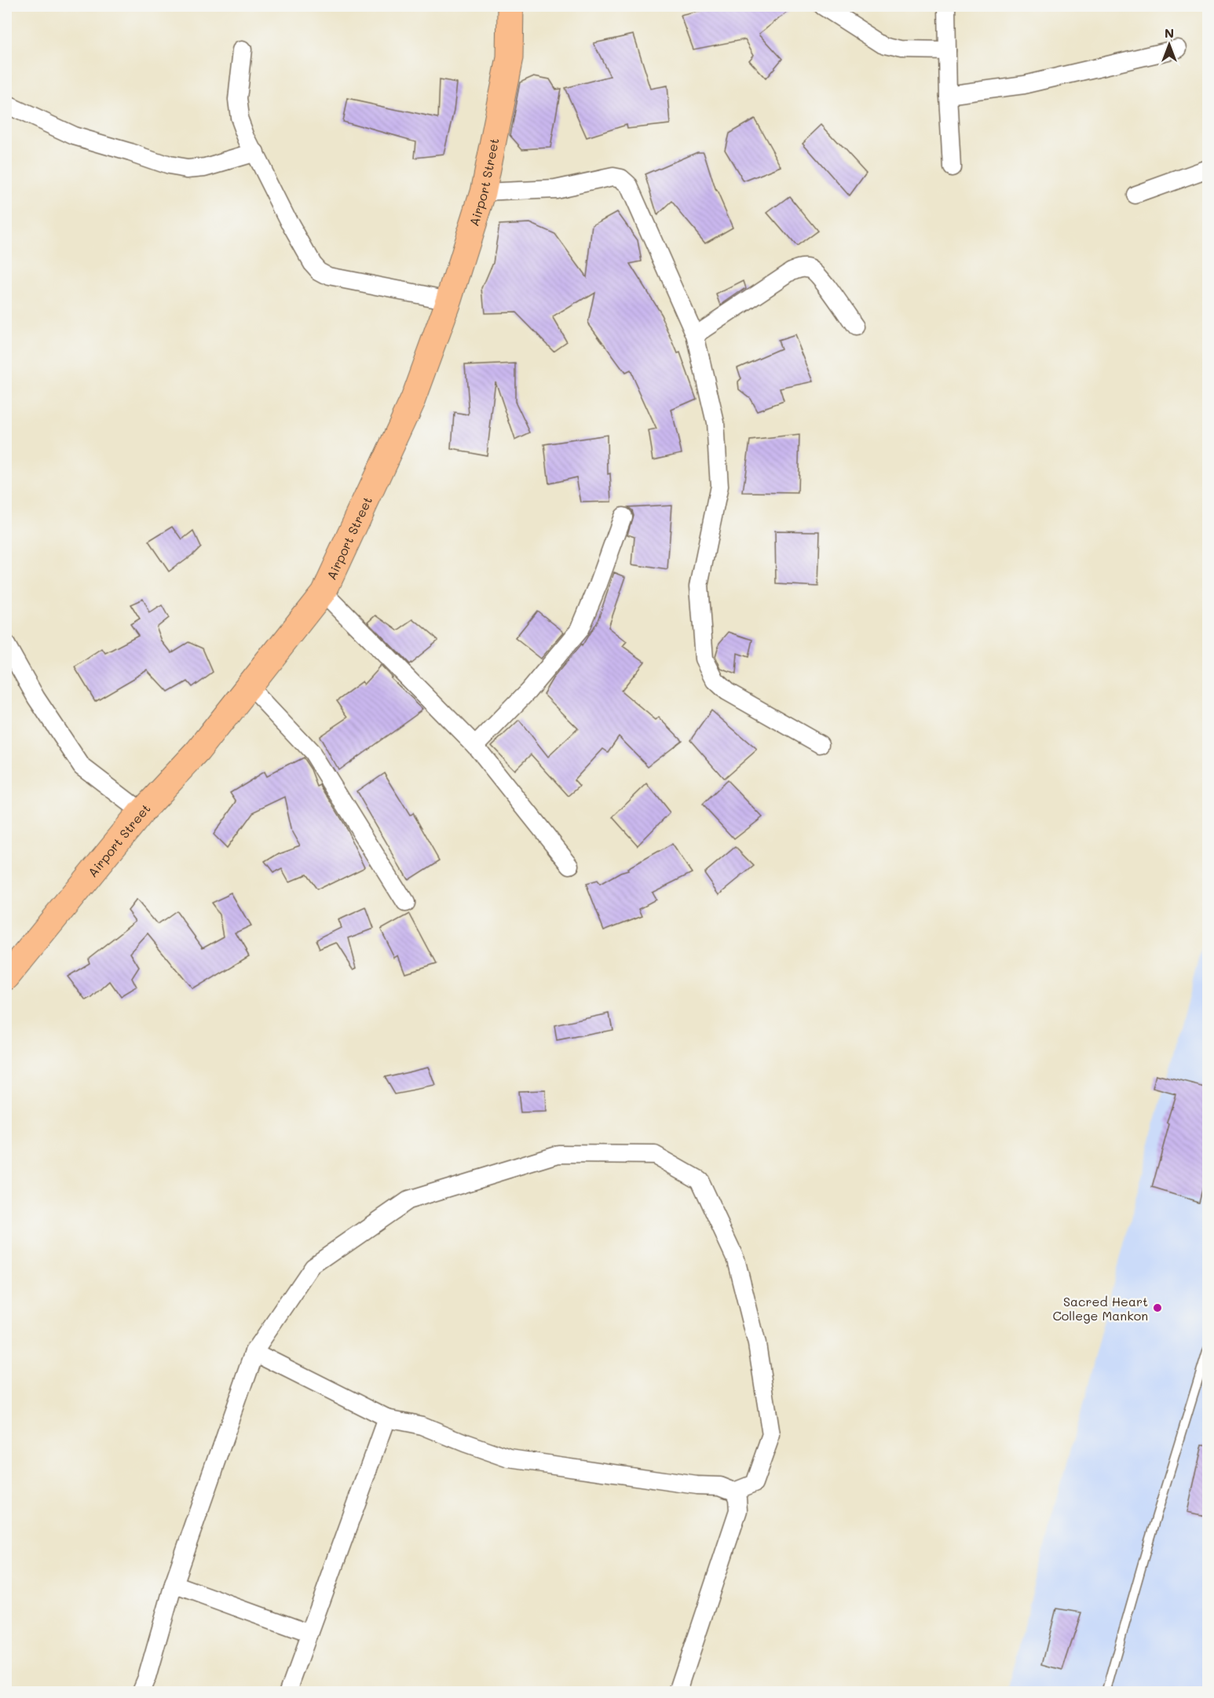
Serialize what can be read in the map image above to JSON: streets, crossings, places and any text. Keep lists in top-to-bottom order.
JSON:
{
  "streets": {
    "highway": ["Airport Street"]
  },
  "places": ["Sacred Heart College Mankon"],
  "north": "top"
}
